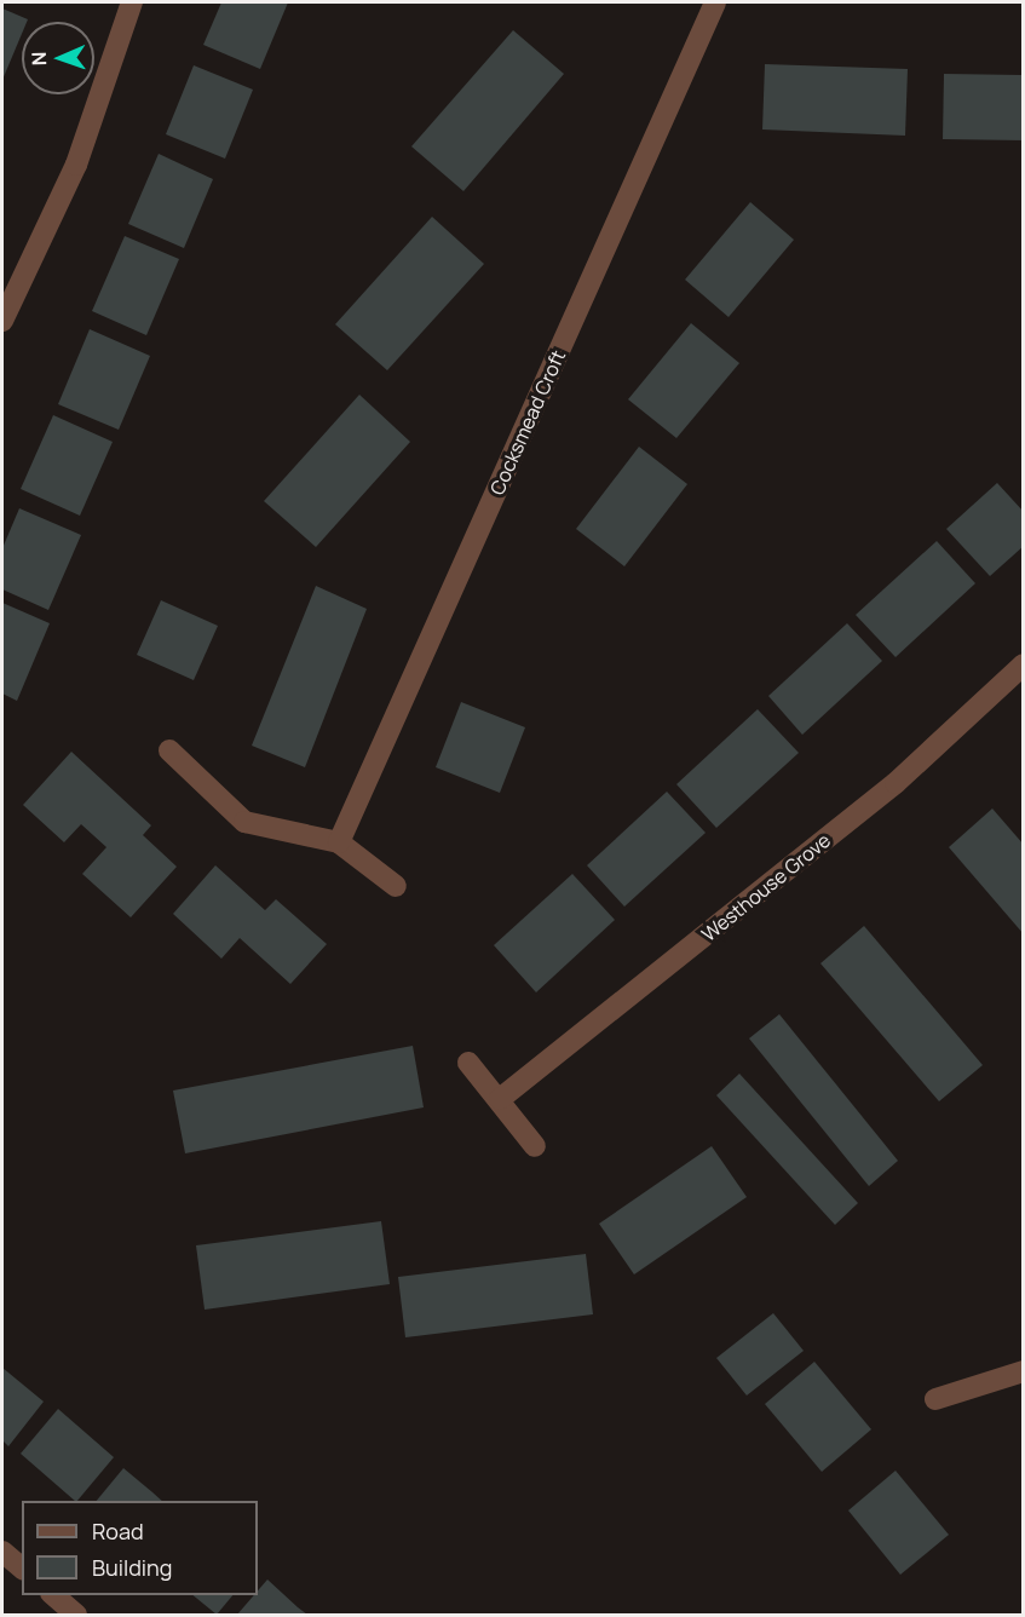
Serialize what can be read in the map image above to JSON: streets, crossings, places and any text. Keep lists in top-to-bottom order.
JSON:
{
  "streets": {
    "street": ["Cocksmead Croft", "Westhouse Grove"]
  },
  "legend": ["Road", "Building"],
  "north": "left"
}
